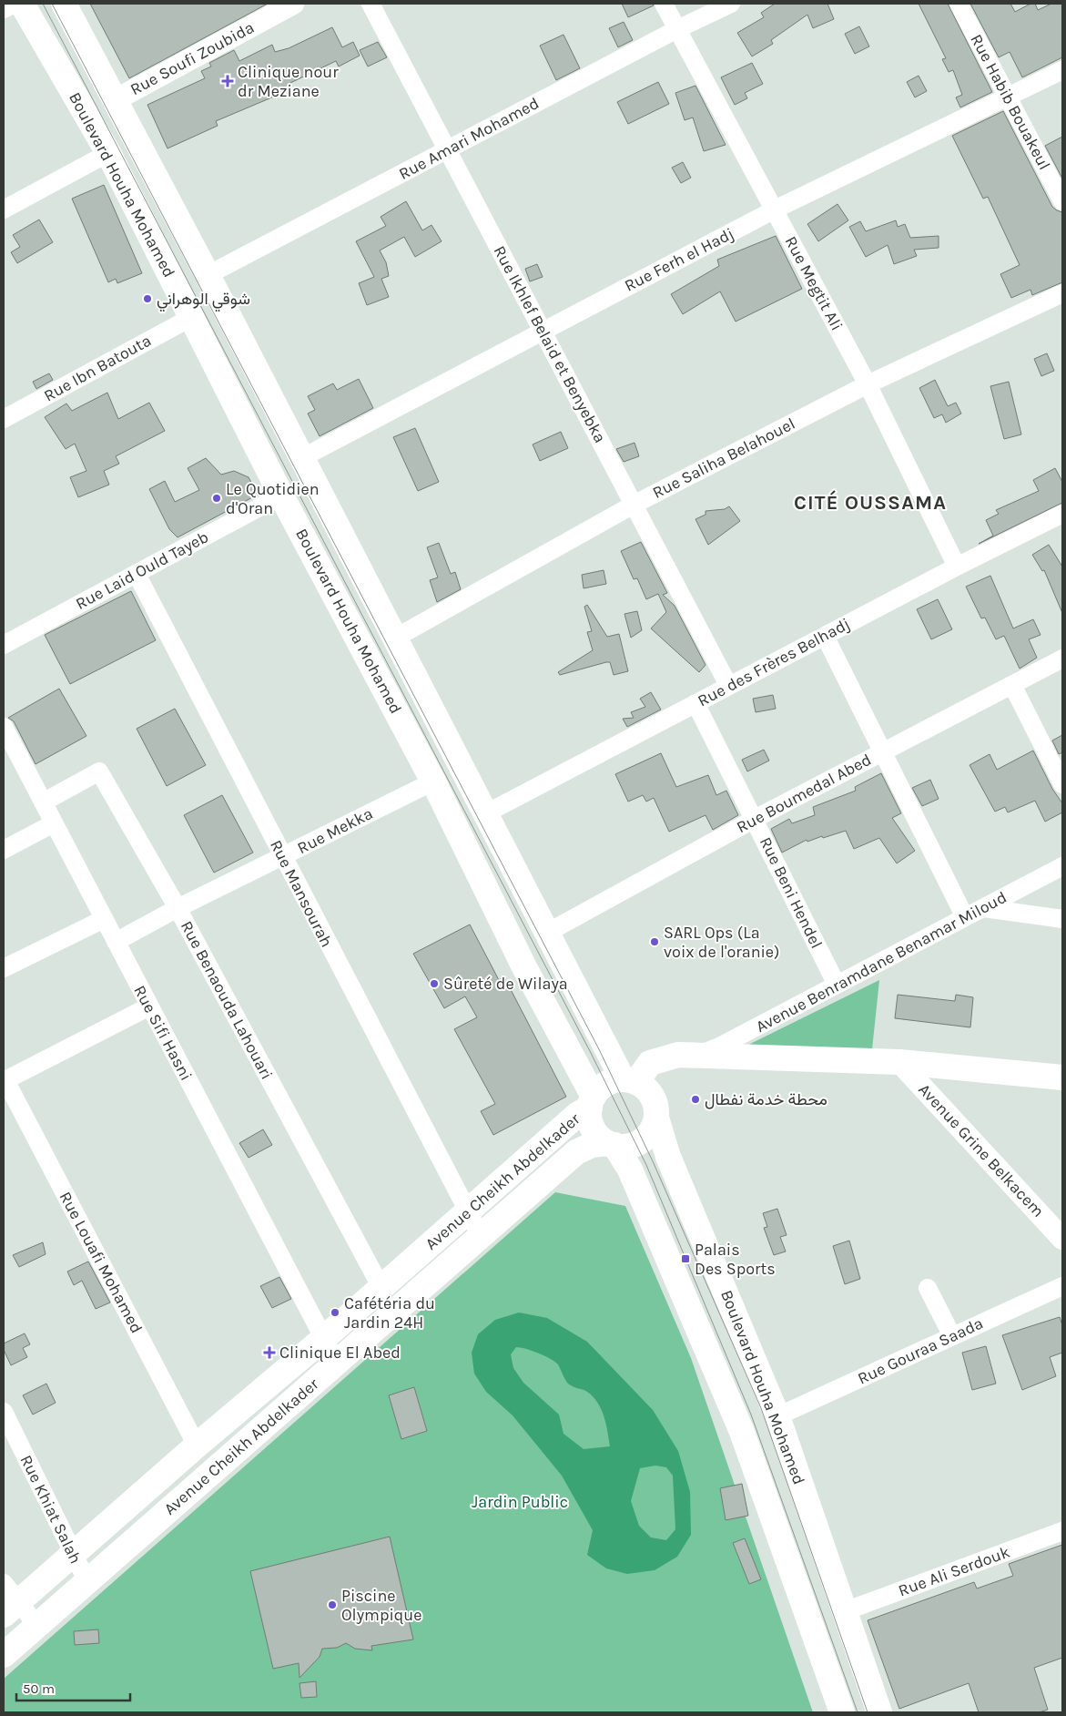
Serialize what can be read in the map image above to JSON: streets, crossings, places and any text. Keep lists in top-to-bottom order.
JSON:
{
  "streets": {
    "main road": ["Boulevard Houha Mohamed", "Avenue Cheikh Abdelkader"],
    "street": [
      "Rue Soufi Zoubida",
      "Rue Habib Bouakeul",
      "Rue Amari Mohamed",
      "Rue Ferh el Hadj",
      "Rue Megtit Ali",
      "Rue Ikhlef Belaid et Benyebka",
      "Rue Ibn Batouta",
      "Rue Saliha Belahouel",
      "Rue Laid Ould Tayeb",
      "Rue des Frères Belhadj",
      "Rue Boumedal Abed",
      "Rue Mekka",
      "Rue Beni Hendel",
      "Rue Mansourah",
      "Avenue Benramdane Benamar Miloud",
      "Rue Benaouda Lahouari",
      "Rue Sifi Hasni",
      "Avenue Grine Belkacem",
      "Rue Louafi Mohamed",
      "Rue Gouraa Saada",
      "Rue Khiat Salah",
      "Rue Ali Serdouk"
    ]
  },
  "crossings": [
    ["Rue Soufi Zoubida", "Boulevard Houha Mohamed"],
    ["Rue Habib Bouakeul", "Rue Ferh el Hadj"],
    ["Rue Amari Mohamed", "Boulevard Houha Mohamed"],
    ["Rue Amari Mohamed", "Rue Megtit Ali"],
    ["Rue Amari Mohamed", "Rue Ikhlef Belaid et Benyebka"],
    ["Boulevard Houha Mohamed", "Rue Ferh el Hadj"],
    ["Boulevard Houha Mohamed", "Rue Ibn Batouta"],
    ["Boulevard Houha Mohamed", "Rue Saliha Belahouel"],
    ["Boulevard Houha Mohamed", "Rue Laid Ould Tayeb"],
    ["Boulevard Houha Mohamed", "Rue des Frères Belhadj"],
    ["Boulevard Houha Mohamed", "Rue Boumedal Abed"],
    ["Boulevard Houha Mohamed", "Rue Mekka"],
    ["Boulevard Houha Mohamed", "Avenue Cheikh Abdelkader"],
    ["Boulevard Houha Mohamed", "Rue Gouraa Saada"],
    ["Boulevard Houha Mohamed", "Rue Ali Serdouk"],
    ["Rue Ferh el Hadj", "Rue Megtit Ali"],
    ["Rue Ferh el Hadj", "Rue Ikhlef Belaid et Benyebka"],
    ["Rue Megtit Ali", "Rue Saliha Belahouel"],
    ["Rue Megtit Ali", "Rue des Frères Belhadj"],
    ["Rue Ikhlef Belaid et Benyebka", "Rue Saliha Belahouel"],
    ["Rue Ikhlef Belaid et Benyebka", "Rue des Frères Belhadj"],
    ["Rue Laid Ould Tayeb", "Rue Mansourah"],
    ["Rue des Frères Belhadj", "Rue Beni Hendel"],
    ["Rue Boumedal Abed", "Rue Beni Hendel"],
    ["Rue Mekka", "Rue Mansourah"],
    ["Rue Mekka", "Rue Benaouda Lahouari"],
    ["Rue Mekka", "Rue Sifi Hasni"],
    ["Rue Beni Hendel", "Avenue Benramdane Benamar Miloud"],
    ["Rue Mansourah", "Avenue Cheikh Abdelkader"],
    ["Rue Benaouda Lahouari", "Rue Sifi Hasni"],
    ["Rue Benaouda Lahouari", "Avenue Cheikh Abdelkader"],
    ["Rue Sifi Hasni", "Avenue Cheikh Abdelkader"],
    ["Avenue Cheikh Abdelkader", "Rue Louafi Mohamed"],
    ["Avenue Cheikh Abdelkader", "Rue Khiat Salah"]
  ],
  "districts": ["CITÉ OUSSAMA"],
  "parks": ["Jardin Public"],
  "places": {
    "health": ["Clinique nour dr Meziane", "Clinique El Abed"],
    "other": [
      "شوقي الوهراني",
      "Le Quotidien d'Oran",
      "SARL Ops (La voix de l'oranie)",
      "Sûreté de Wilaya",
      "محطة خدمة نفطال",
      "Cafétéria du Jardin 24H",
      "Piscine Olympique"
    ],
    "transit": ["Palais Des Sports"]
  },
  "scale_bar": "50 m"
}
